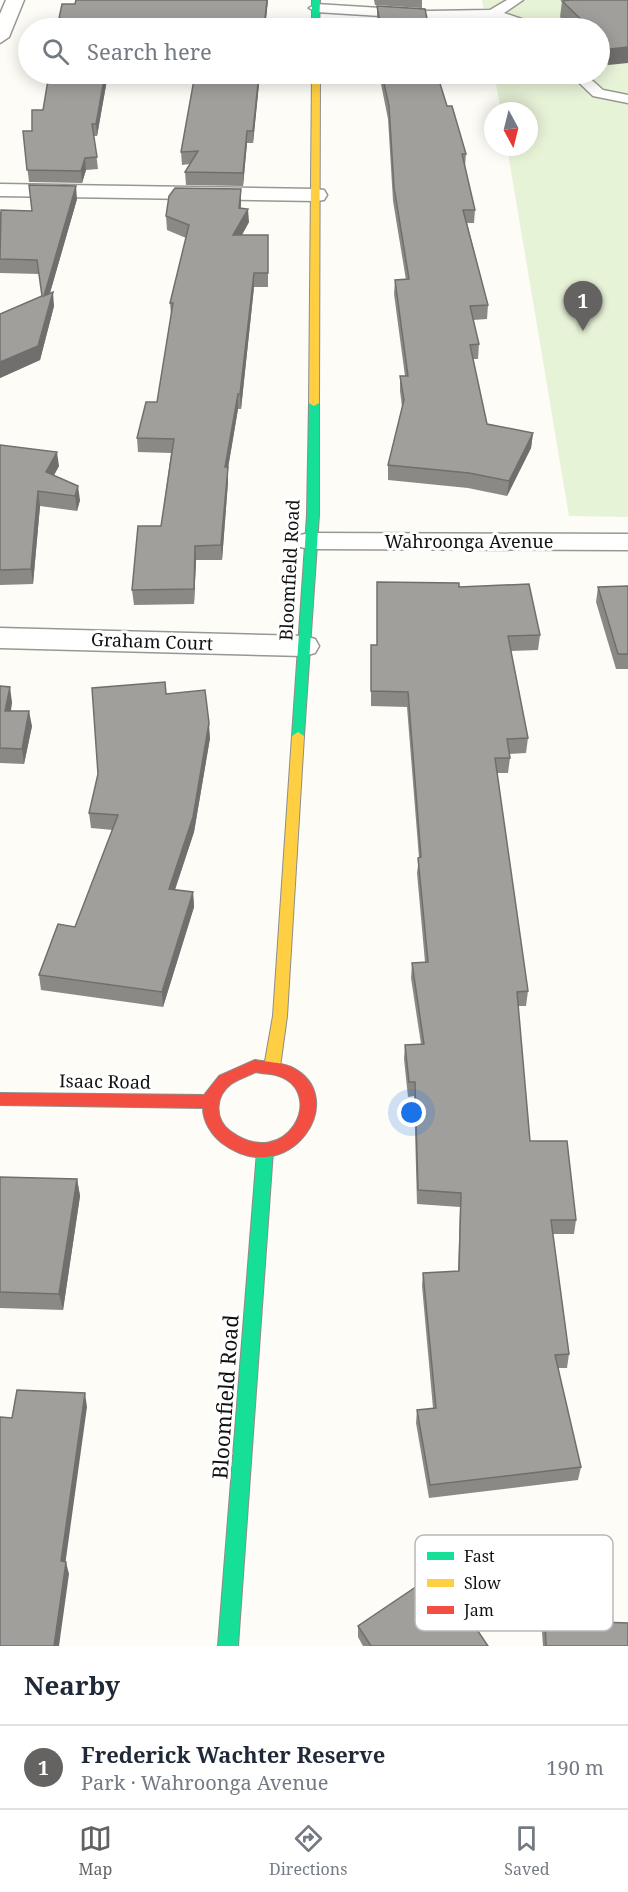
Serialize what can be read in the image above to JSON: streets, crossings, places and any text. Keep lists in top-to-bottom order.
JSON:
{
  "streets": {
    "street": [
      "Wahroonga Avenue",
      "Bloomfield Road",
      "Graham Court",
      "Isaac Road"
    ]
  },
  "crossings": [
    ["Wahroonga Avenue", "Bloomfield Road"],
    ["Bloomfield Road", "Graham Court"],
    ["Bloomfield Road", "Isaac Road"]
  ],
  "legend": ["Fast", "Slow", "Jam"],
  "north": "bottom",
  "page": {
    "search": "Search here",
    "pins": "1",
    "heading": "Nearby",
    "list": [
      {
        "mark": "1",
        "name": "Frederick Wachter Reserve",
        "note": "Park · Wahroonga Avenue",
        "value": "190 m"
      }
    ],
    "nav": ["Map", "Directions", "Saved"]
  }
}
